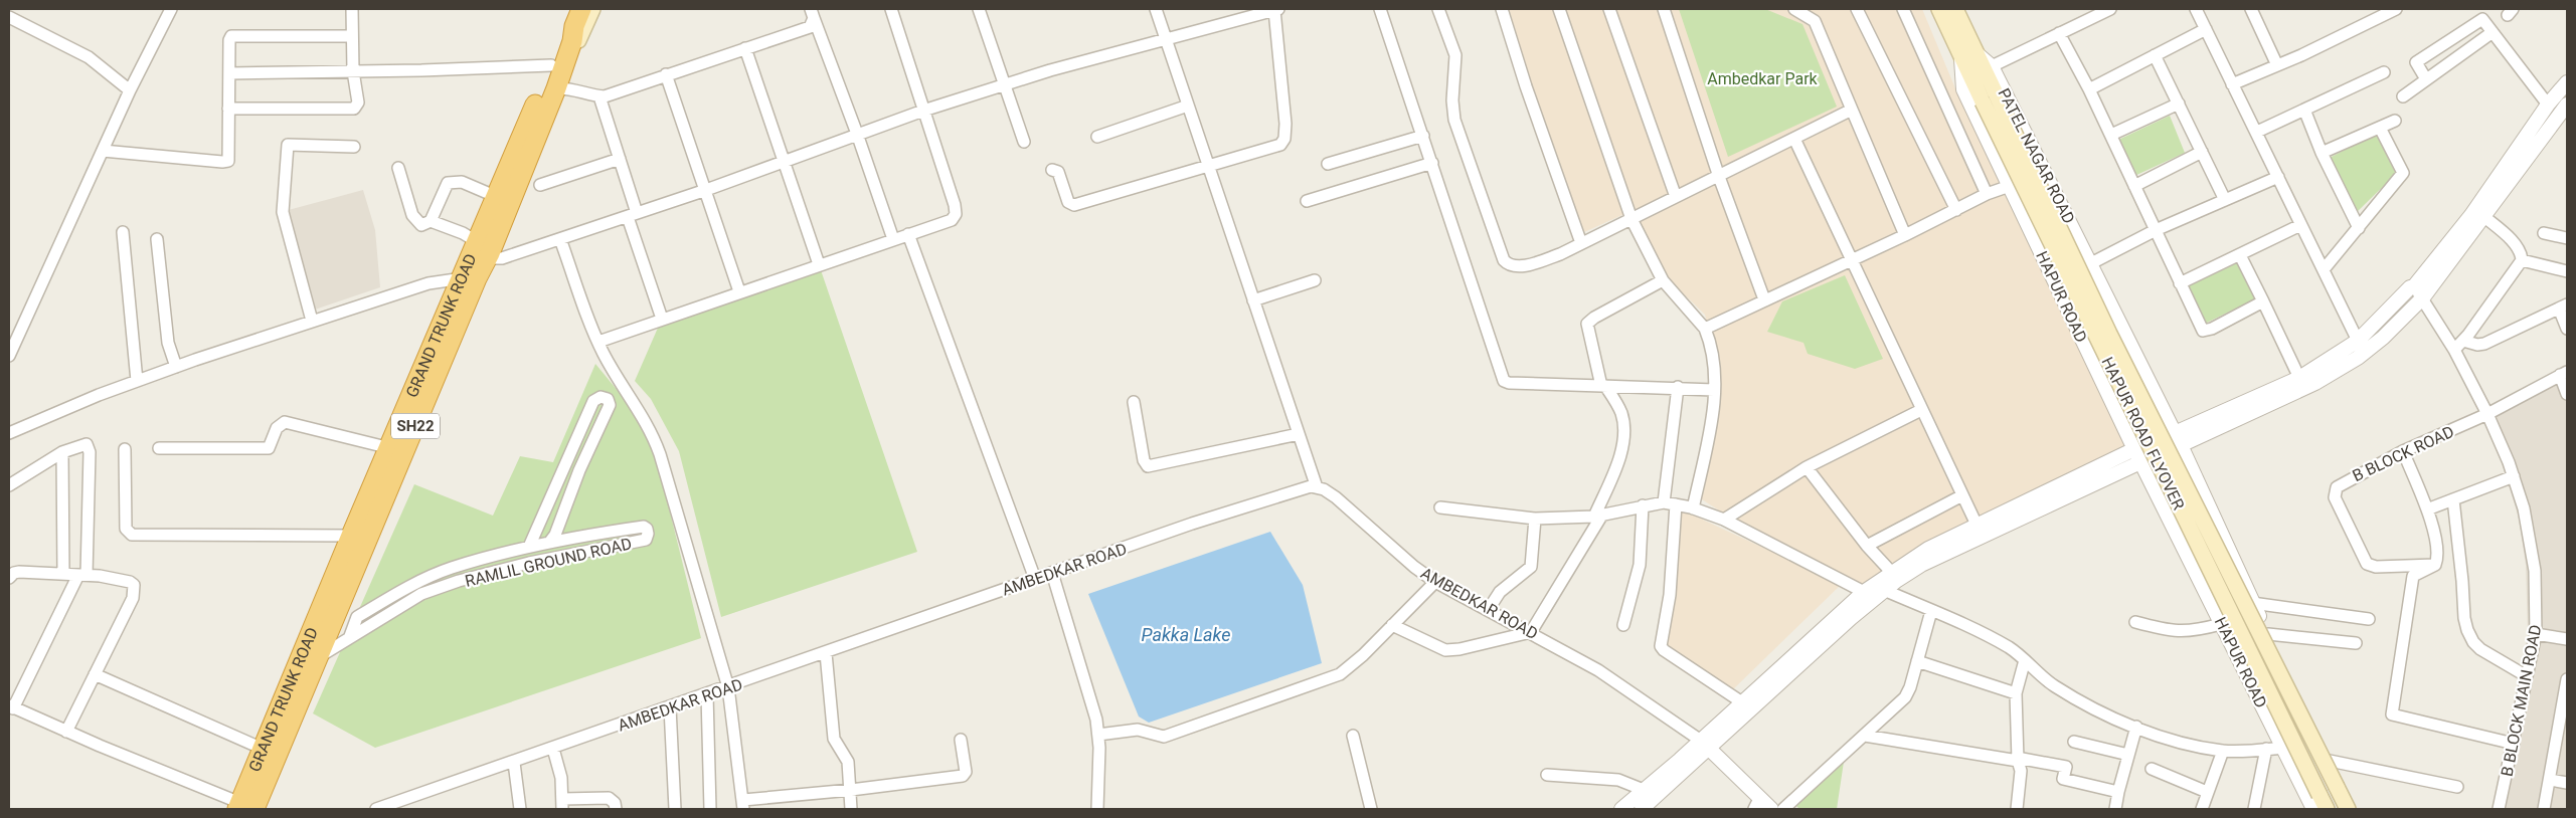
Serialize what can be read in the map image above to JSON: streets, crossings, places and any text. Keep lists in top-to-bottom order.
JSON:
{
  "streets": {
    "highway": ["GRAND TRUNK ROAD", "SH22"],
    "main road": ["HAPUR ROAD FLYOVER"],
    "street": [
      "PATEL NAGAR ROAD",
      "HAPUR ROAD",
      "B BLOCK ROAD",
      "RAMLIL GROUND ROAD",
      "AMBEDKAR ROAD",
      "B BLOCK MAIN ROAD"
    ]
  },
  "crossings": [
    ["PATEL NAGAR ROAD", "HAPUR ROAD FLYOVER"],
    ["HAPUR ROAD", "HAPUR ROAD FLYOVER"],
    ["GRAND TRUNK ROAD", "RAMLIL GROUND ROAD"],
    ["B BLOCK ROAD", "B BLOCK MAIN ROAD"]
  ],
  "water": ["Pakka Lake"],
  "parks": ["Ambedkar Park"]
}
